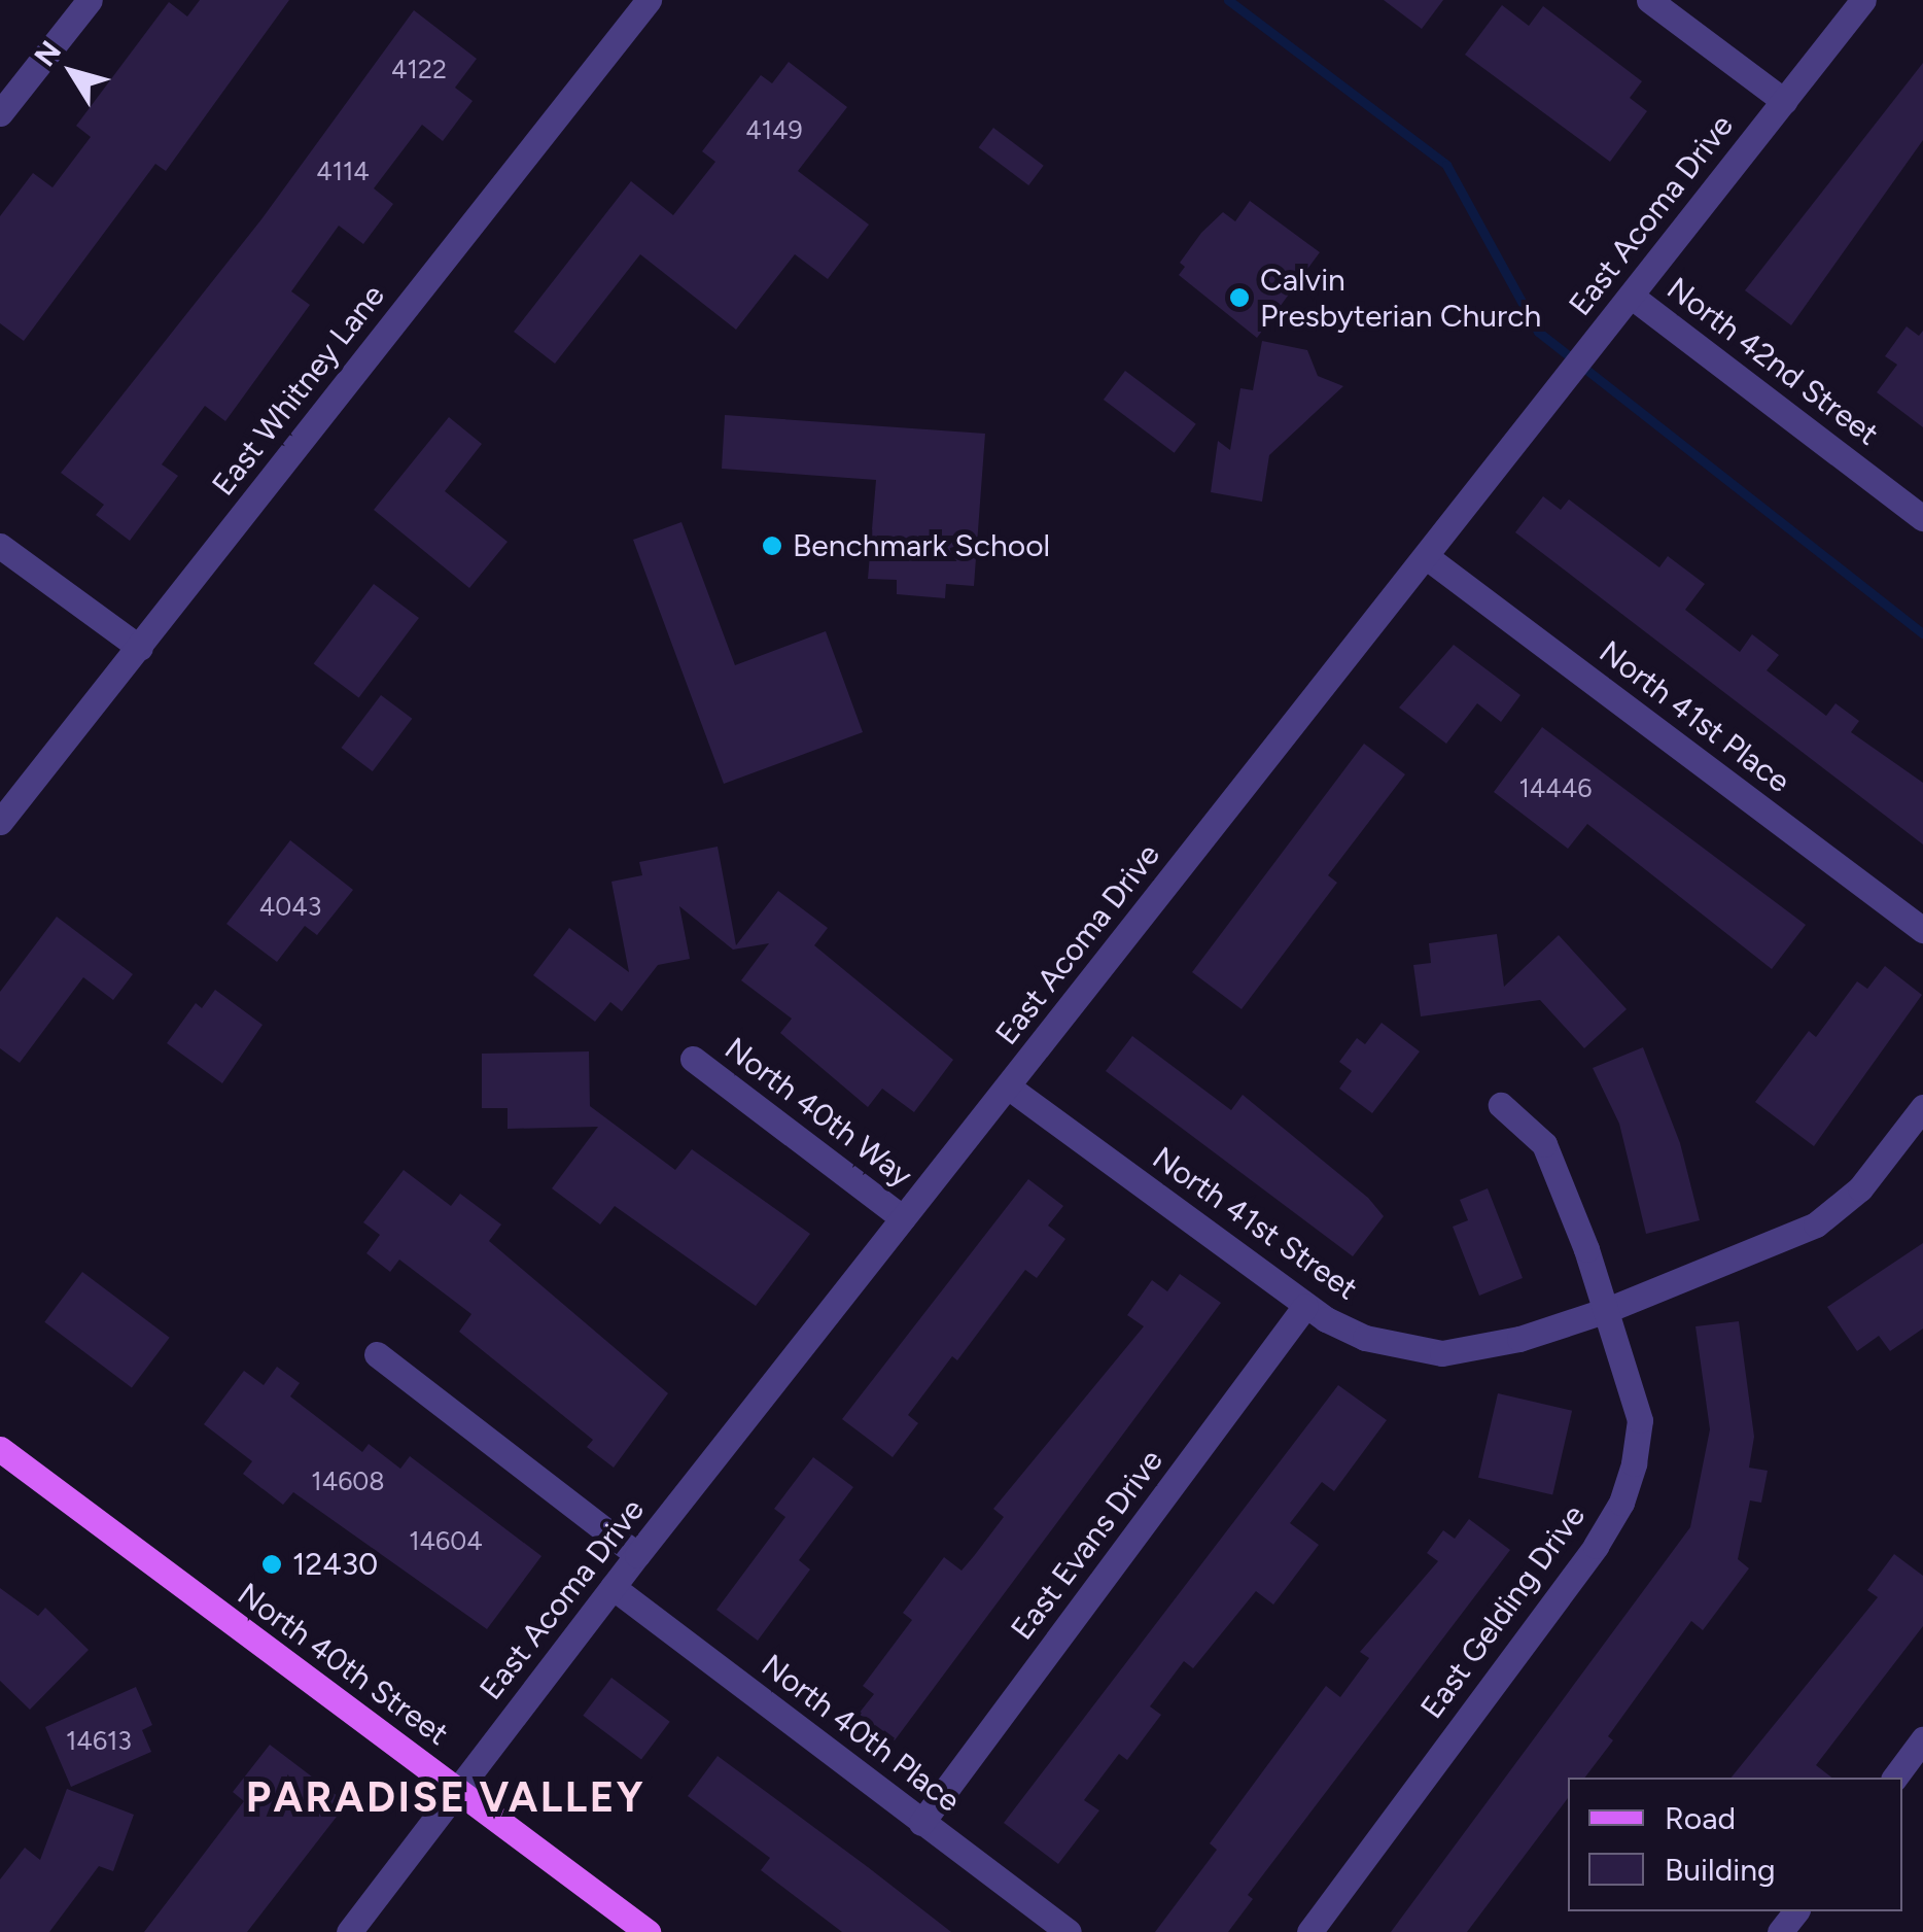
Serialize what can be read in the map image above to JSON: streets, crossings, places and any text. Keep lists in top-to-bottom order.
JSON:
{
  "streets": {
    "main road": ["North 40th Street"],
    "street": [
      "East Acoma Drive",
      "North 42nd Street",
      "East Whitney Lane",
      "North 41st Place",
      "North 40th Way",
      "North 41st Street",
      "East Evans Drive",
      "East Gelding Drive",
      "North 40th Place"
    ]
  },
  "crossings": [
    ["East Acoma Drive", "North 42nd Street"],
    ["East Acoma Drive", "North 41st Place"],
    ["East Acoma Drive", "North 40th Way"],
    ["East Acoma Drive", "North 41st Street"],
    ["East Acoma Drive", "North 40th Street"],
    ["East Acoma Drive", "North 40th Place"],
    ["North 41st Street", "East Evans Drive"],
    ["North 41st Street", "East Gelding Drive"],
    ["East Evans Drive", "North 40th Place"]
  ],
  "districts": ["PARADISE VALLEY"],
  "places": ["Calvin Presbyterian Church", "Benchmark School", "12430"],
  "house_numbers": [
    "4122",
    "4149",
    "4114",
    "14446",
    "4043",
    "14608",
    "14604",
    "14613"
  ],
  "legend": ["Road", "Building"],
  "north": "top left"
}
